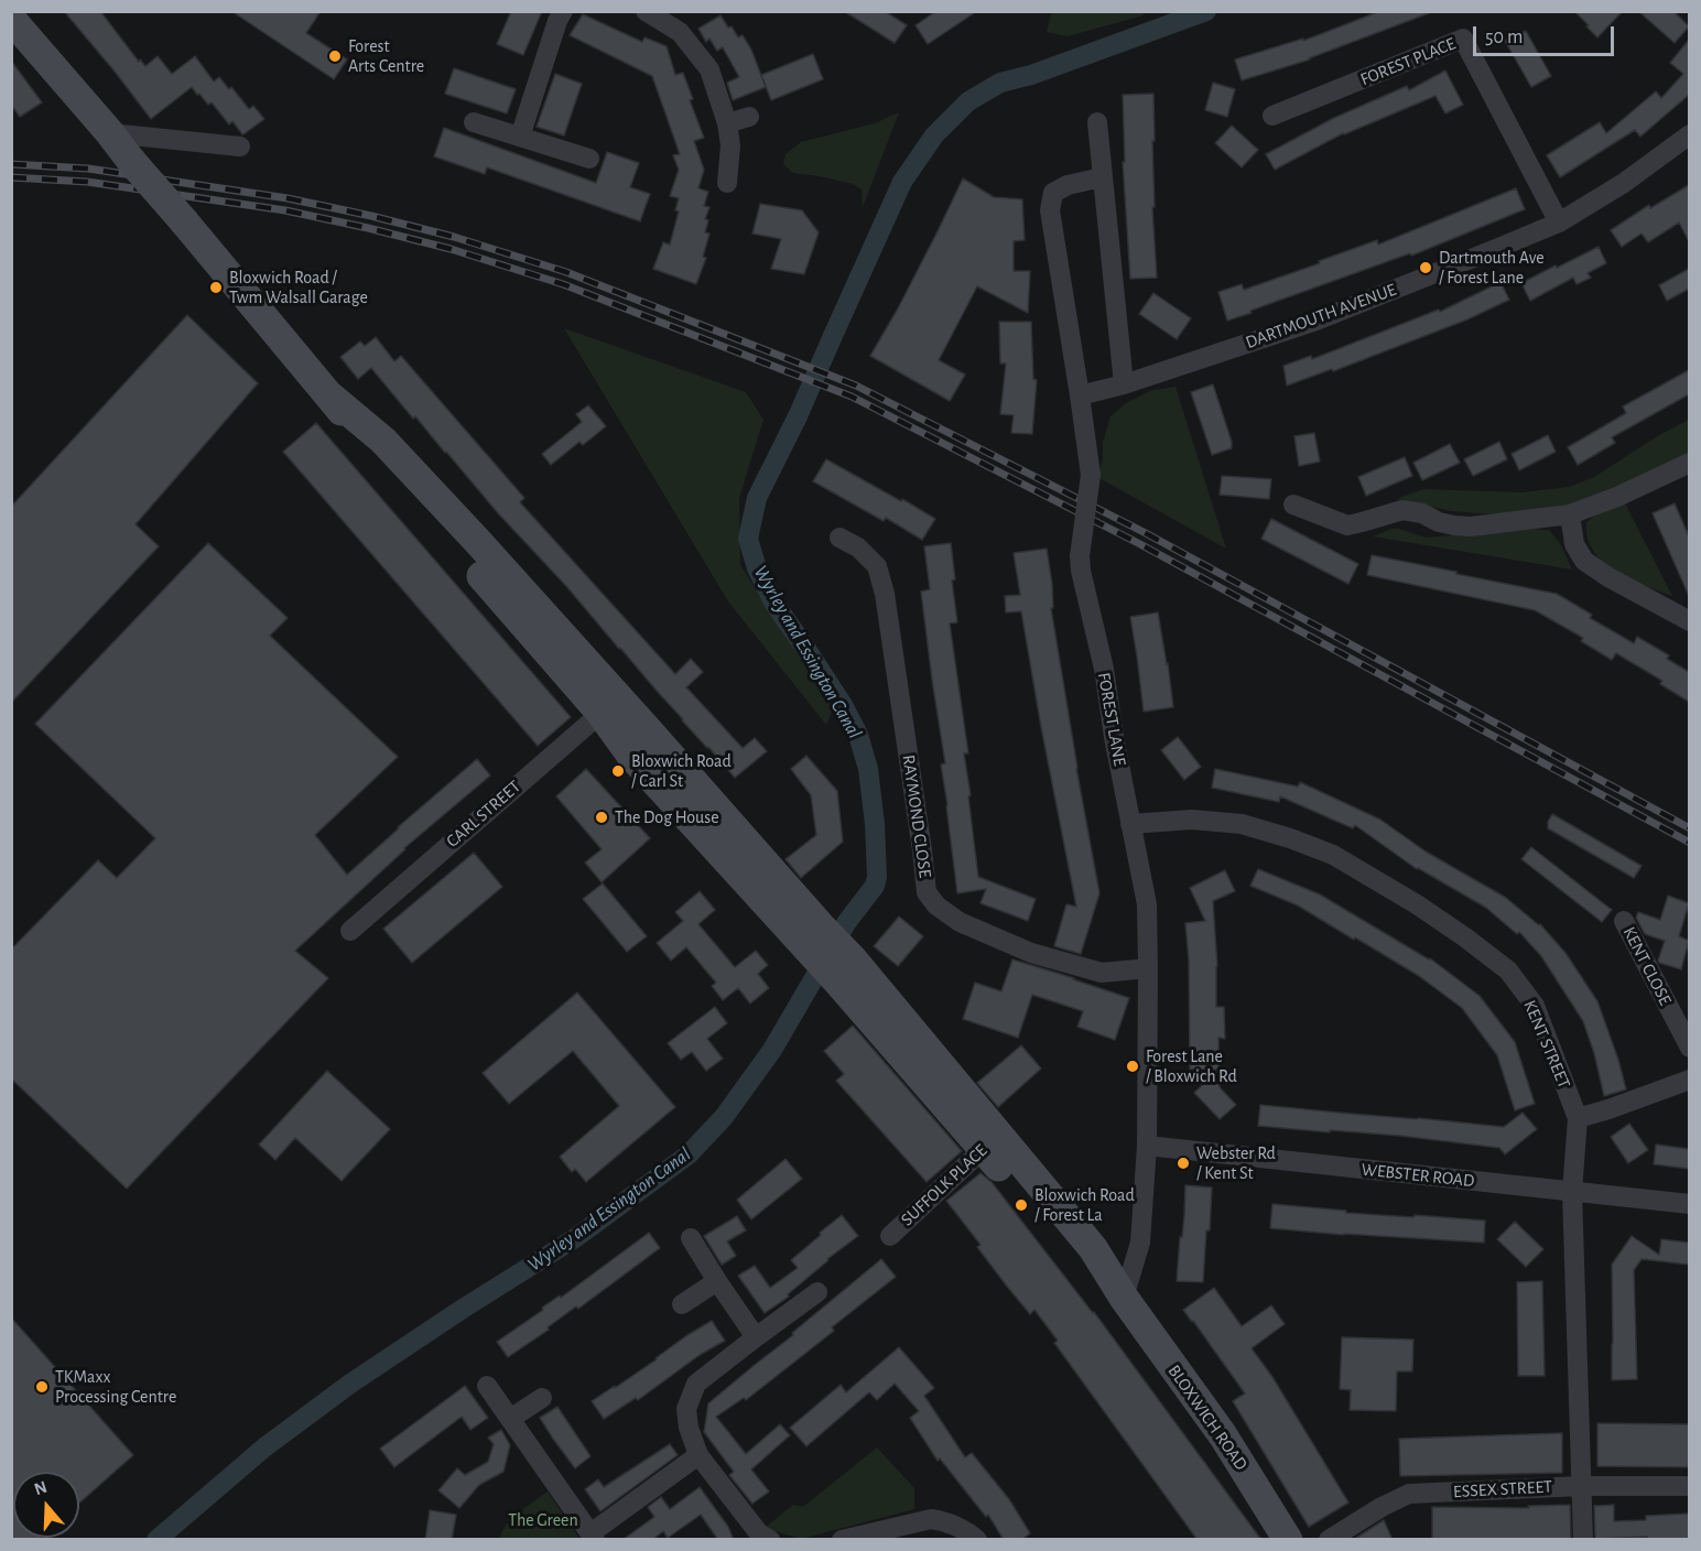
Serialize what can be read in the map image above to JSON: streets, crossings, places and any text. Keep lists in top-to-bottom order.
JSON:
{
  "streets": {
    "main road": ["BLOXWICH ROAD"],
    "street": [
      "FOREST PLACE",
      "DARTMOUTH AVENUE",
      "FOREST LANE",
      "CARL STREET",
      "RAYMOND CLOSE",
      "KENT CLOSE",
      "KENT STREET",
      "WEBSTER ROAD",
      "SUFFOLK PLACE",
      "ESSEX STREET"
    ]
  },
  "crossings": [
    ["FOREST PLACE", "DARTMOUTH AVENUE"],
    ["DARTMOUTH AVENUE", "FOREST LANE"],
    ["FOREST LANE", "RAYMOND CLOSE"],
    ["FOREST LANE", "KENT STREET"],
    ["FOREST LANE", "WEBSTER ROAD"],
    ["FOREST LANE", "BLOXWICH ROAD"],
    ["CARL STREET", "BLOXWICH ROAD"],
    ["KENT STREET", "WEBSTER ROAD"],
    ["KENT STREET", "ESSEX STREET"],
    ["SUFFOLK PLACE", "BLOXWICH ROAD"]
  ],
  "water": ["Wyrley and Essington Canal"],
  "parks": ["The Green"],
  "places": [
    "Forest Arts Centre",
    "Dartmouth Ave / Forest Lane",
    "Bloxwich Road / Twm Walsall Garage",
    "Bloxwich Road / Carl St",
    "The Dog House",
    "Forest Lane / Bloxwich Rd",
    "Webster Rd / Kent St",
    "Bloxwich Road / Forest La",
    "TKMaxx Processing Centre"
  ],
  "scale_bar": "50 m",
  "north": "top"
}
